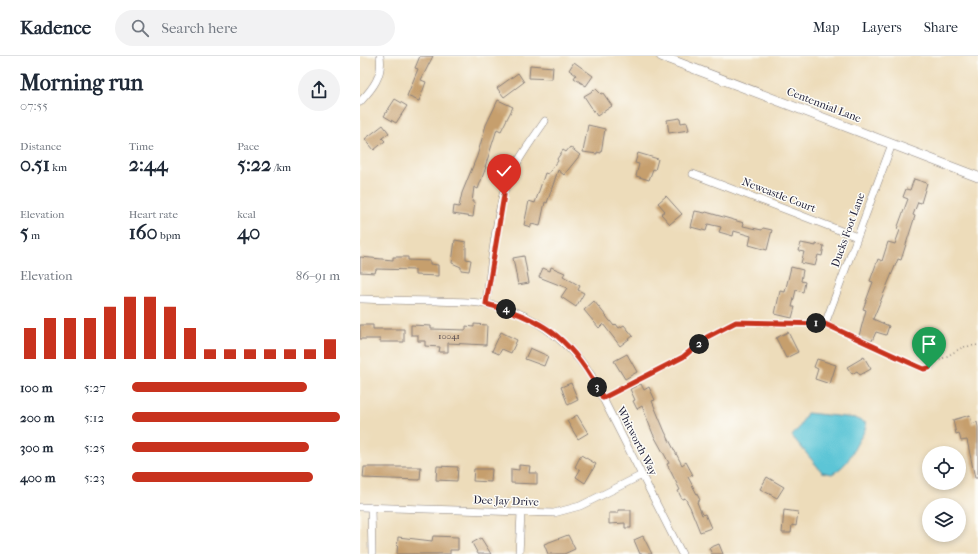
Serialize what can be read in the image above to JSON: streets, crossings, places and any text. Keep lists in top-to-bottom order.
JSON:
{
  "streets": {
    "street": [
      "Centennial Lane",
      "Newcastle Court",
      "Ducks Foot Lane",
      "Whitworth Way",
      "Dee Jay Drive"
    ]
  },
  "crossings": [
    ["Centennial Lane", "Ducks Foot Lane"],
    ["Newcastle Court", "Ducks Foot Lane"],
    ["Whitworth Way", "Dee Jay Drive"]
  ],
  "house_numbers": ["10041"],
  "page": {
    "header": "Kadence",
    "search": "Search here",
    "nav": ["Map", "Layers", "Share"],
    "heading": ["Morning run", "07:55"],
    "stats": [
      ["Distance", "0.51 km"],
      ["Time", "2:44"],
      ["Pace", "5:22 /km"],
      ["Elevation", "5 m"],
      ["Heart rate", "160 bpm"],
      ["kcal", "40"]
    ],
    "chart": ["Elevation", "86–91 m"],
    "pins": [
      "4",
      "1",
      "2",
      "3"
    ],
    "list": [
      {
        "name": "100 m",
        "note": "5:27"
      },
      {
        "name": "200 m",
        "note": "5:12"
      },
      {
        "name": "300 m",
        "note": "5:25"
      },
      {
        "name": "400 m",
        "note": "5:23"
      }
    ]
  }
}
